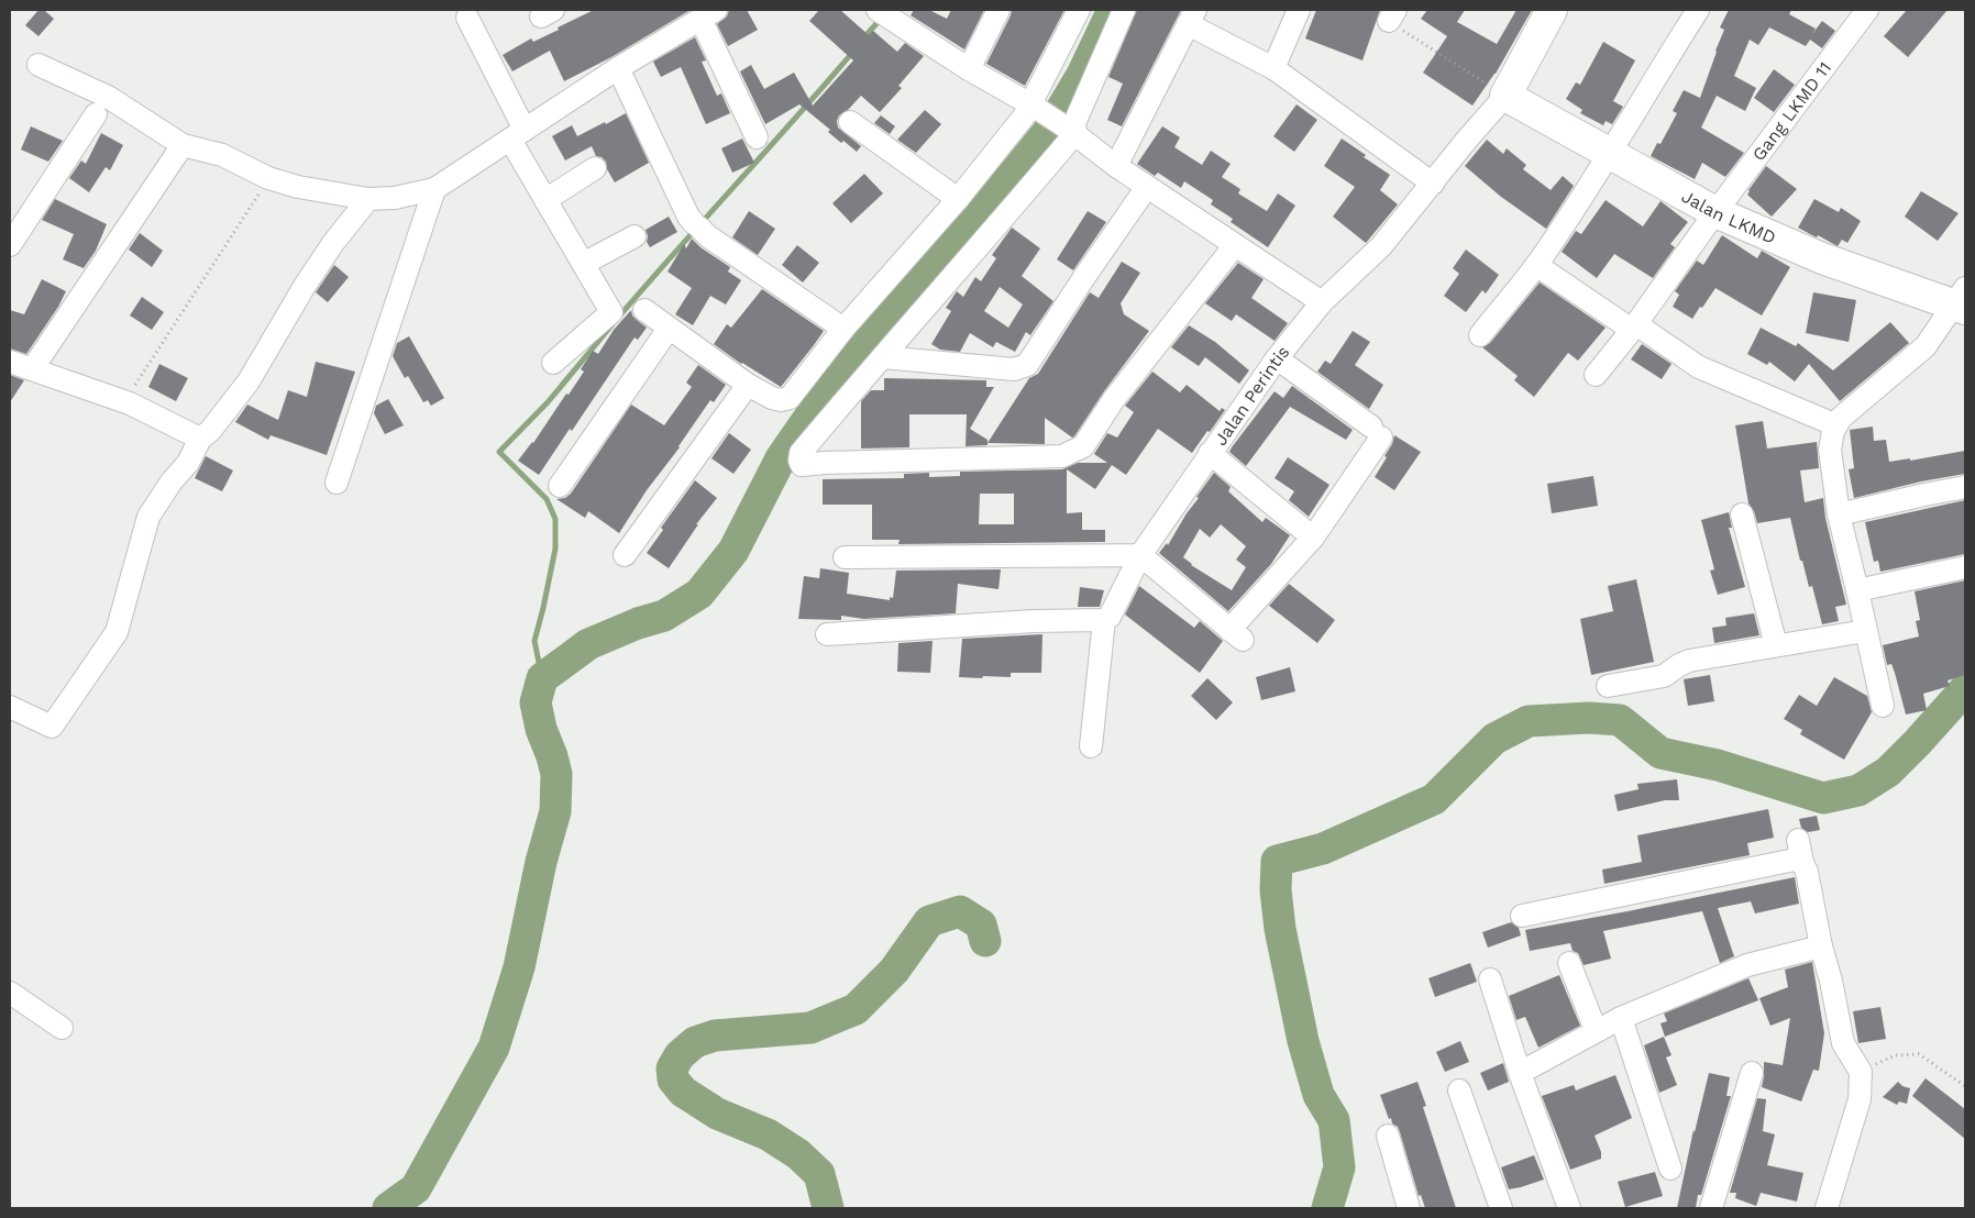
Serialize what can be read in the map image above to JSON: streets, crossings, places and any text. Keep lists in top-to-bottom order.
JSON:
{
  "streets": {
    "street": ["Gang LKMD 11", "Jalan LKMD", "Jalan Perintis"]
  },
  "crossings": [
    ["Gang LKMD 11", "Jalan LKMD"],
    ["Jalan LKMD", "Jalan Perintis"]
  ]
}
